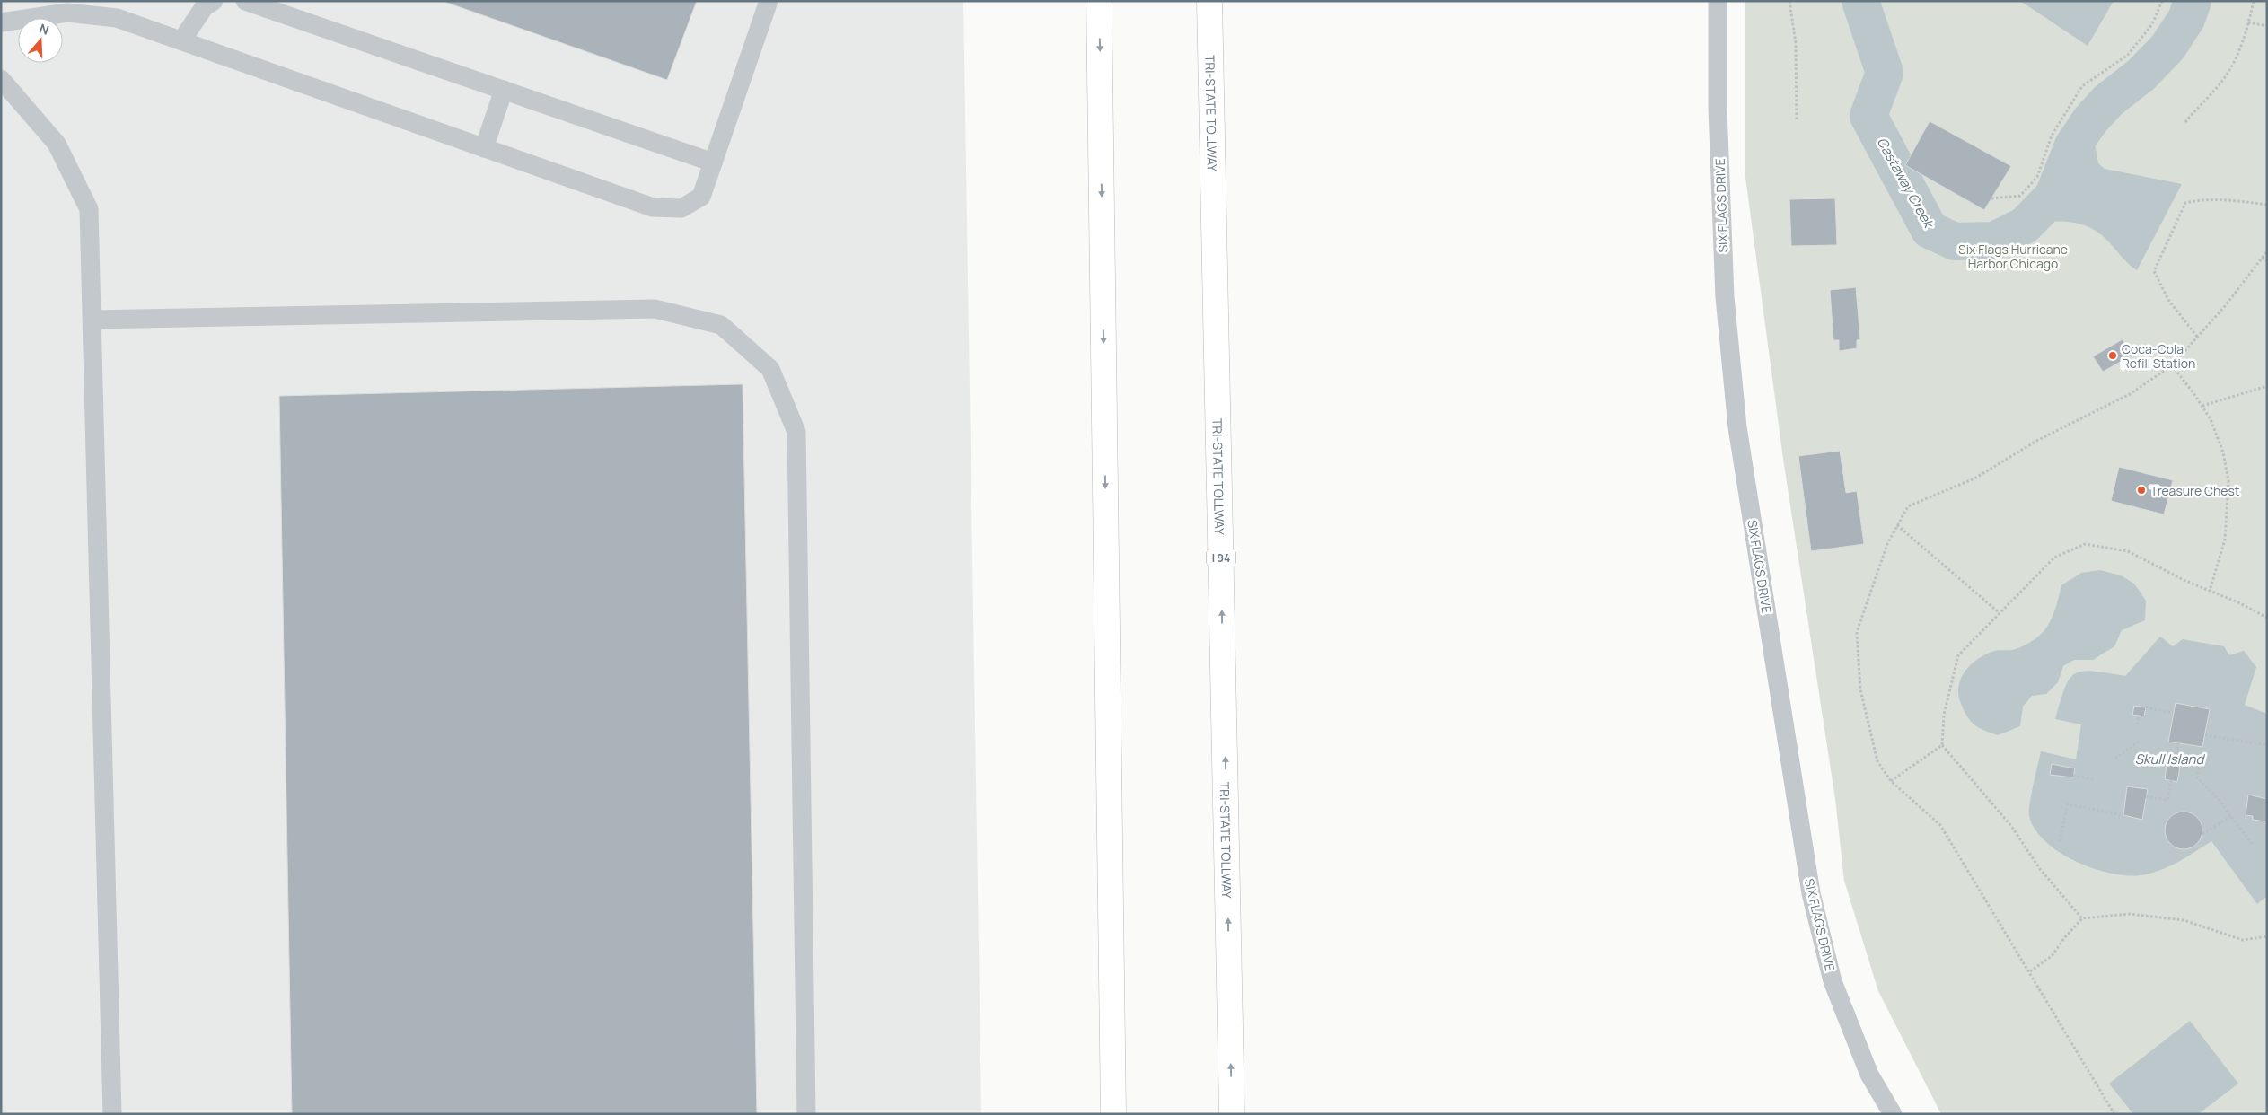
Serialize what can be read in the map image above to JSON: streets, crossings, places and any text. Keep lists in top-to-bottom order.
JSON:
{
  "streets": {
    "highway": ["TRI-STATE TOLLWAY", "I 94"],
    "lane": ["SIX FLAGS DRIVE"]
  },
  "water": ["Castaway Creek", "Skull Island"],
  "parks": ["Six Flags Hurricane Harbor Chicago"],
  "places": ["Coca-Cola Refill Station", "Treasure Chest"],
  "north": "top"
}
